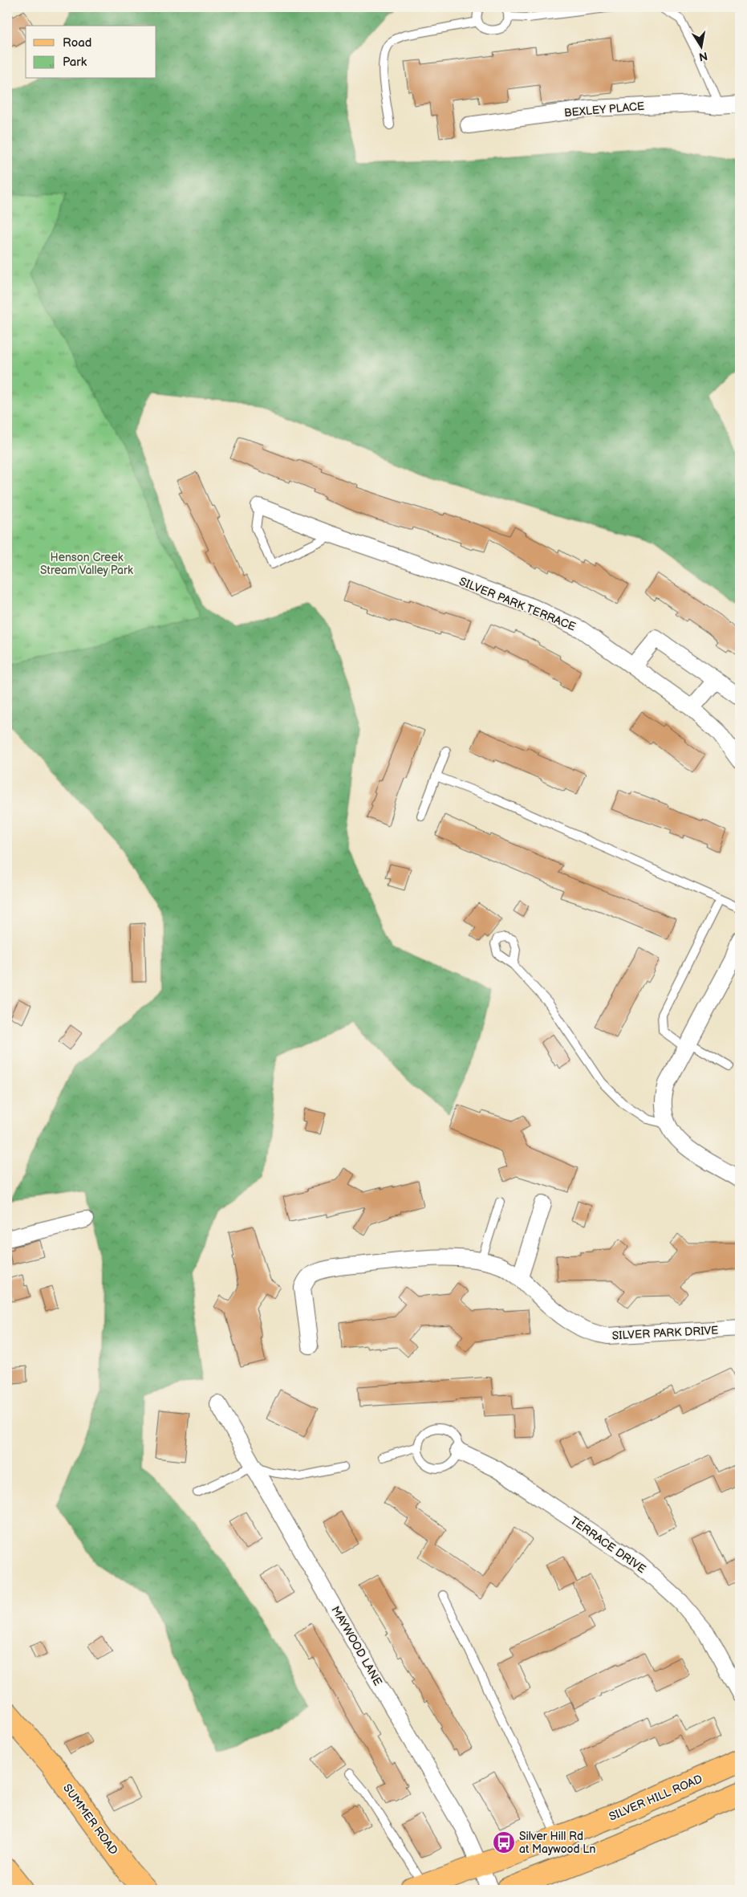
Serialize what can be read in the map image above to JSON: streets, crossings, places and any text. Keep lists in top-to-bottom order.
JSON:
{
  "streets": {
    "main road": ["SILVER HILL ROAD", "SUMMER ROAD"],
    "street": [
      "BEXLEY PLACE",
      "SILVER PARK TERRACE",
      "SILVER PARK DRIVE",
      "TERRACE DRIVE",
      "MAYWOOD LANE"
    ]
  },
  "crossings": [
    ["MAYWOOD LANE", "SILVER HILL ROAD"]
  ],
  "parks": ["Henson Creek Stream Valley Park"],
  "places": {
    "bus stop": ["Silver Hill Rd at Maywood Ln"]
  },
  "legend": ["Road", "Park"],
  "north": "bottom"
}
